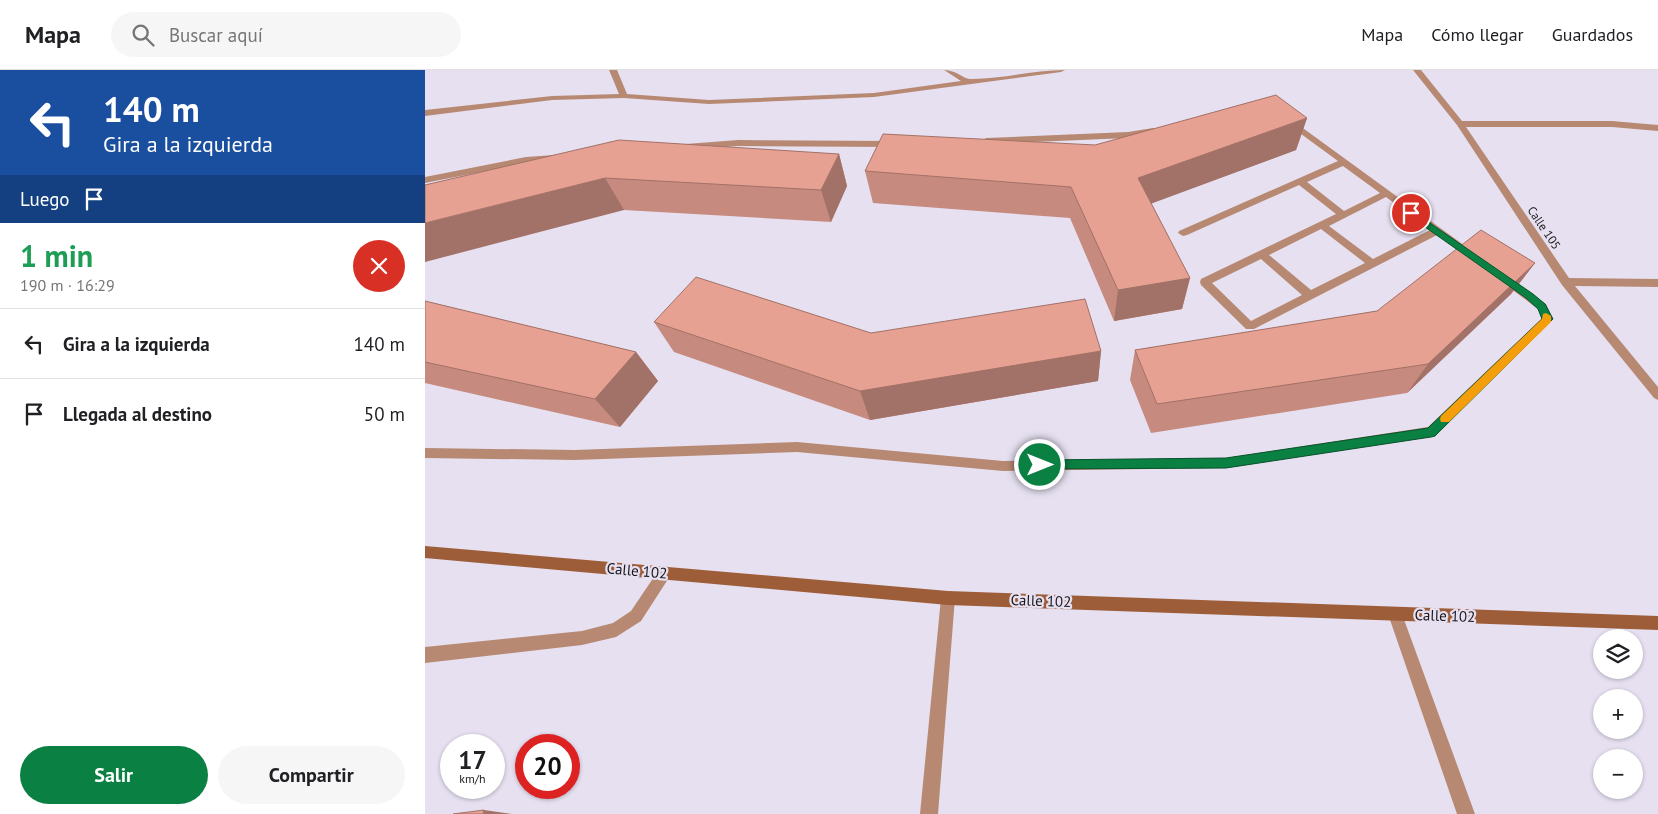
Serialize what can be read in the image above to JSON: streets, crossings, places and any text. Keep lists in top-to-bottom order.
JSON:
{
  "streets": {
    "main road": ["Calle 102"],
    "street": ["Calle 105"]
  },
  "page": {
    "header": "Mapa",
    "search": "Buscar aquí",
    "nav": ["Mapa", "Cómo llegar", "Guardados"],
    "turn": ["140 m", "Gira a la izquierda"],
    "then": "Luego",
    "heading": ["1 min", "190 m · 16:29"],
    "list": [
      {
        "name": "Gira a la izquierda",
        "value": "140 m"
      },
      {
        "name": "Llegada al destino",
        "value": "50 m"
      }
    ],
    "map_buttons": ["+", "−"],
    "speed": "17 km/h",
    "limit": "20",
    "buttons": ["Salir", "Compartir"]
  }
}
